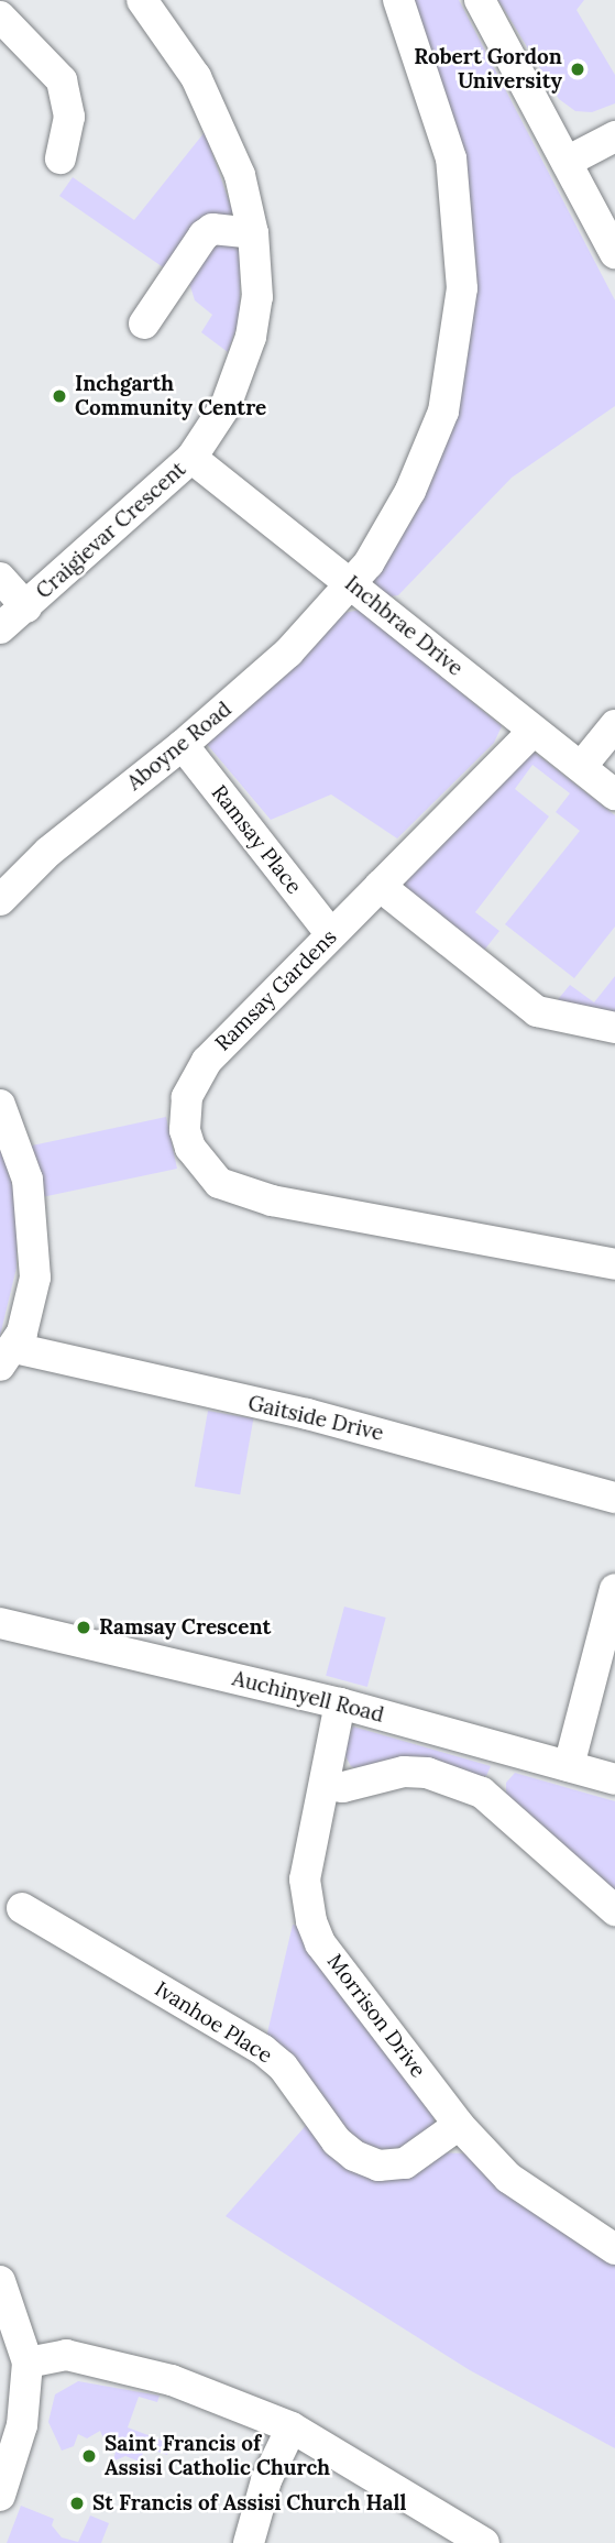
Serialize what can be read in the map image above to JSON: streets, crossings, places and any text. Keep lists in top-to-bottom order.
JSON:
{
  "streets": {
    "street": [
      "Craigievar Crescent",
      "Inchbrae Drive",
      "Aboyne Road",
      "Ramsay Place",
      "Ramsay Gardens",
      "Gaitside Drive",
      "Auchinyell Road",
      "Morrison Drive",
      "Ivanhoe Place"
    ]
  },
  "crossings": [
    ["Craigievar Crescent", "Inchbrae Drive"],
    ["Inchbrae Drive", "Aboyne Road"],
    ["Inchbrae Drive", "Ramsay Gardens"],
    ["Aboyne Road", "Ramsay Place"],
    ["Ramsay Place", "Ramsay Gardens"],
    ["Auchinyell Road", "Morrison Drive"],
    ["Morrison Drive", "Ivanhoe Place"]
  ],
  "places": [
    "Robert Gordon University",
    "Inchgarth Community Centre",
    "Ramsay Crescent",
    "Saint Francis of Assisi Catholic Church",
    "St Francis of Assisi Church Hall"
  ]
}
